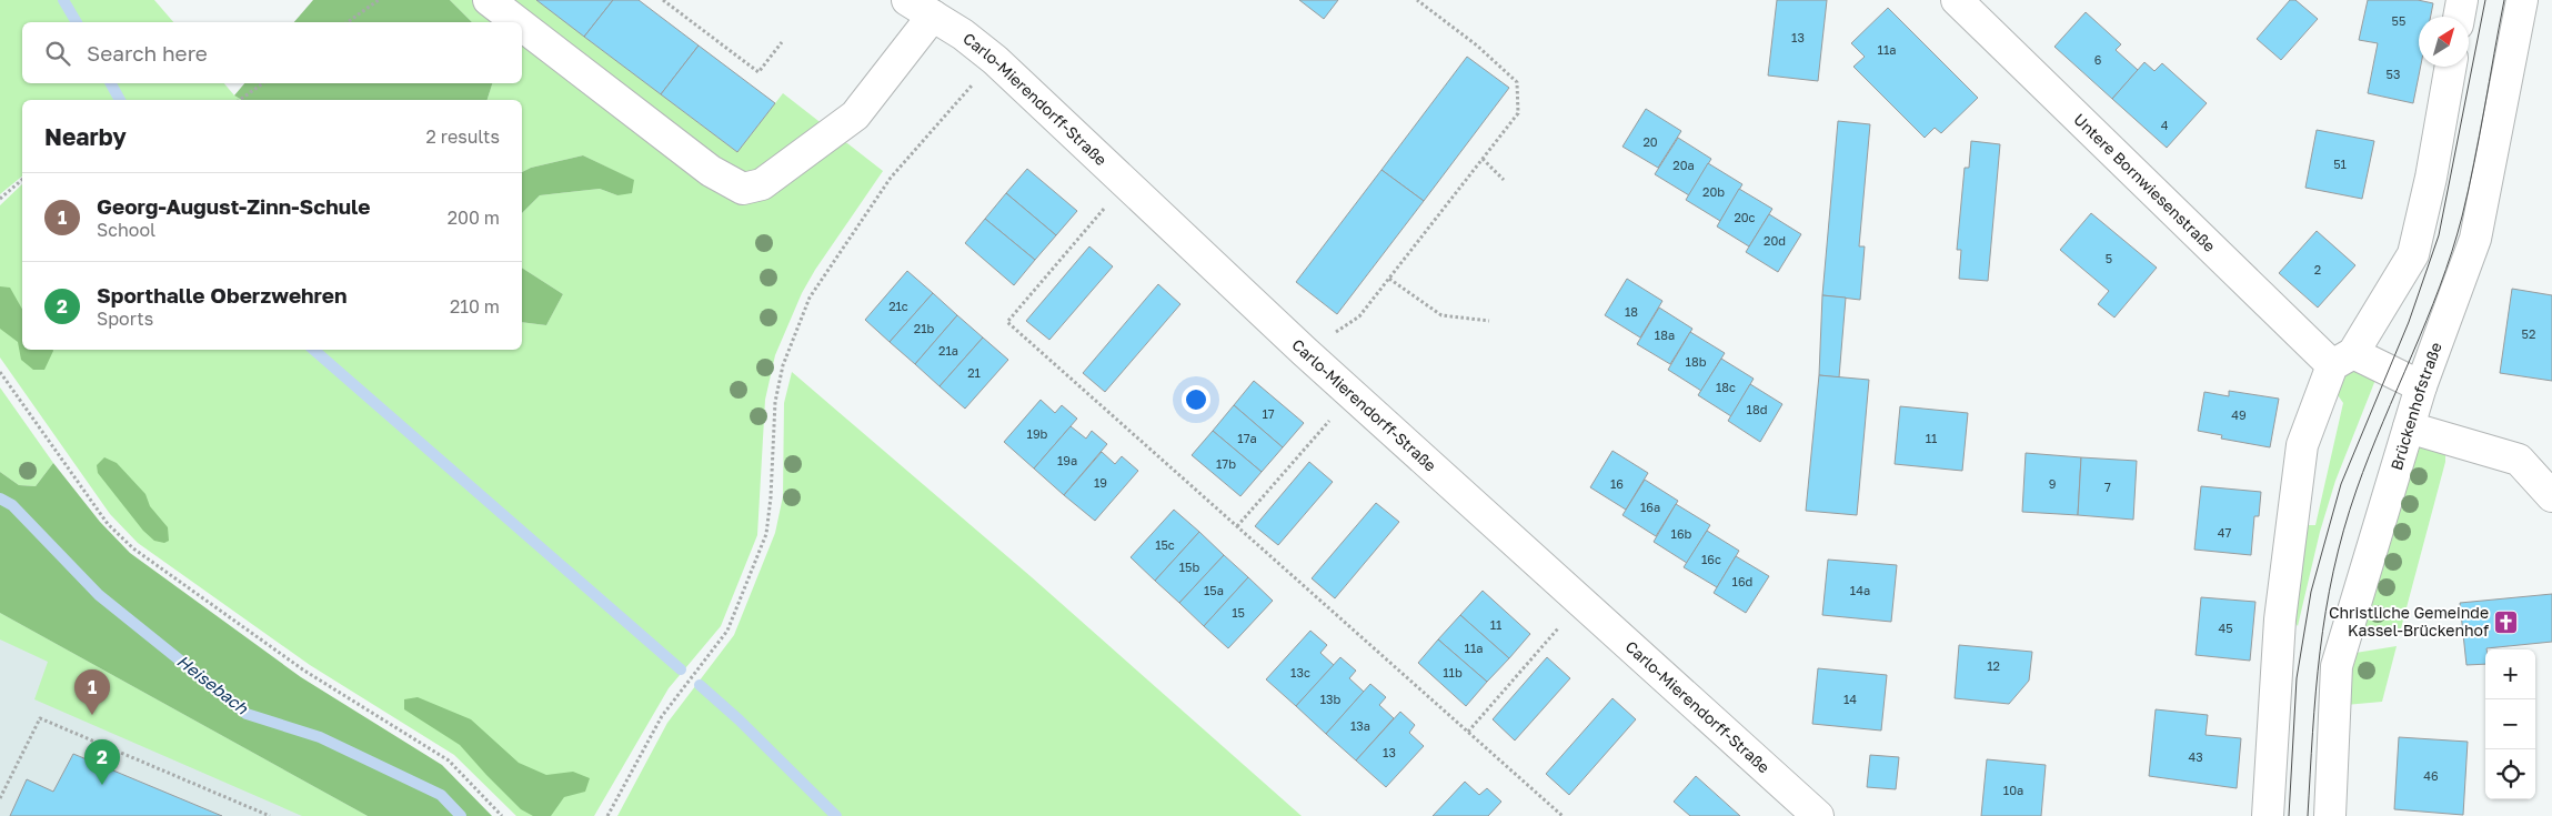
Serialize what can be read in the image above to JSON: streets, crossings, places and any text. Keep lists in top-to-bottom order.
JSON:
{
  "streets": {
    "street": ["Carlo-Mierendorff-Straße", "Untere Bornwiesenstraße", "Brückenhofstraße"]
  },
  "crossings": [
    ["Untere Bornwiesenstraße", "Brückenhofstraße"]
  ],
  "water": ["Heisebach"],
  "places": {
    "church": ["Christliche Gemeinde Kassel-Brückenhof"]
  },
  "house_numbers": [
    "55",
    "13",
    "11a",
    "6",
    "53",
    "4",
    "20",
    "51",
    "20a",
    "20b",
    "20c",
    "20d",
    "5",
    "2",
    "21c",
    "18",
    "21b",
    "52",
    "18a",
    "21a",
    "18b",
    "21",
    "18c",
    "18d",
    "17",
    "49",
    "19b",
    "17a",
    "11",
    "19a",
    "17b",
    "19",
    "16",
    "9",
    "7",
    "16a",
    "47",
    "16b",
    "15c",
    "16c",
    "15b",
    "16d",
    "15a",
    "14a",
    "15",
    "11",
    "45",
    "11a",
    "12",
    "13c",
    "11b",
    "13b",
    "14",
    "13a",
    "13",
    "43",
    "46",
    "10a"
  ],
  "north": "top right",
  "page": {
    "search": "Search here",
    "heading": ["Nearby", "2 results"],
    "list": [
      {
        "mark": "1",
        "name": "Georg-August-Zinn-Schule",
        "note": "School",
        "value": "200 m"
      },
      {
        "mark": "2",
        "name": "Sporthalle Oberzwehren",
        "note": "Sports",
        "value": "210 m"
      }
    ],
    "map_buttons": ["+", "−"],
    "pins": ["1", "2"]
  }
}
